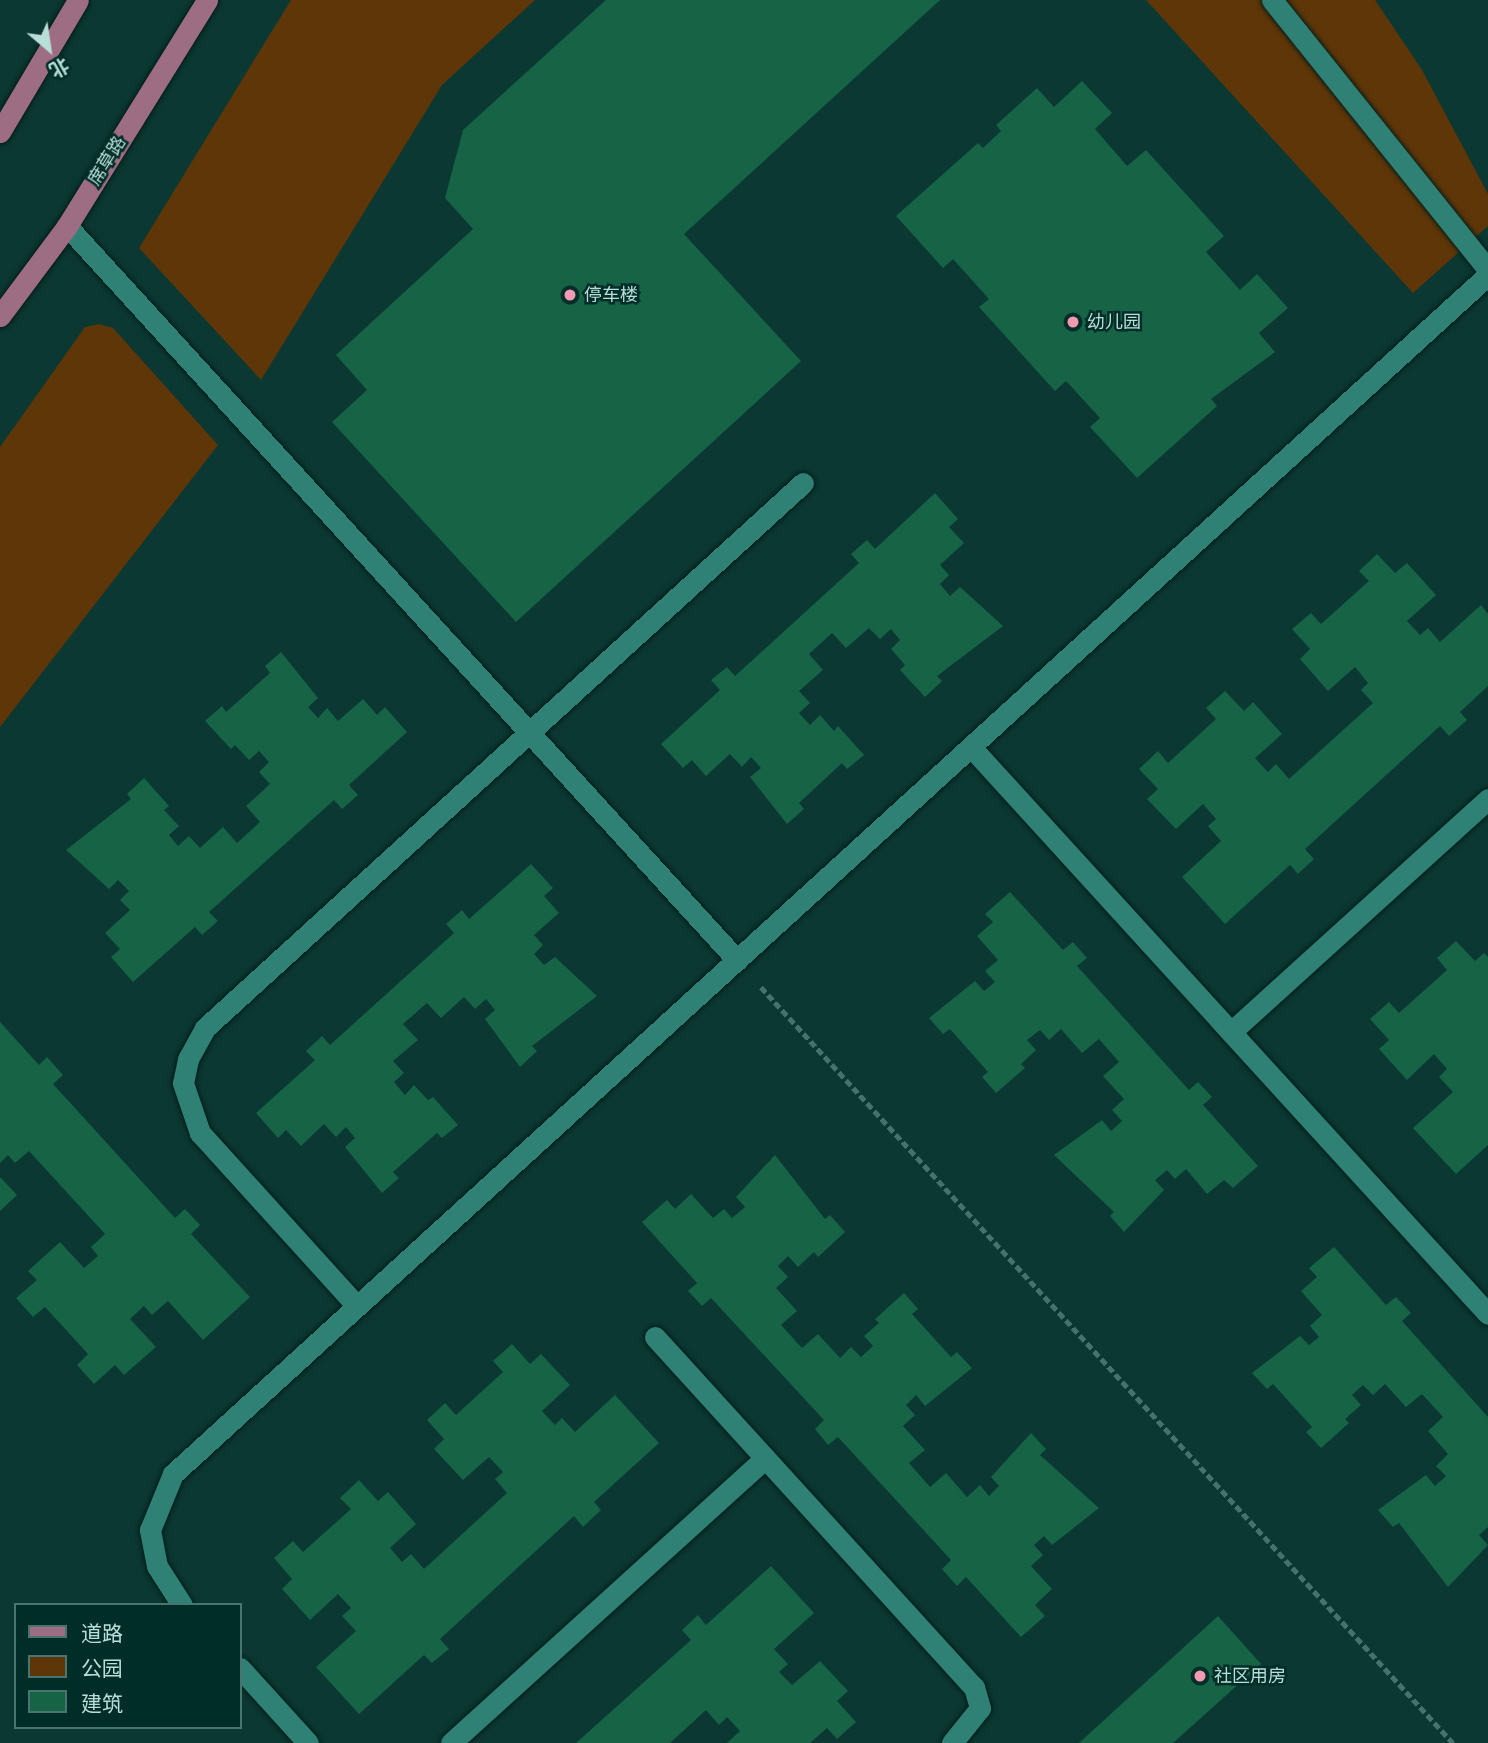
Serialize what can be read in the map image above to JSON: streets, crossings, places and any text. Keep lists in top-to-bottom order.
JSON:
{
  "streets": {
    "main road": ["席草路"]
  },
  "places": ["停车楼", "幼儿园", "社区用房"],
  "legend": ["道路", "公园", "建筑"],
  "north": "bottom right"
}
